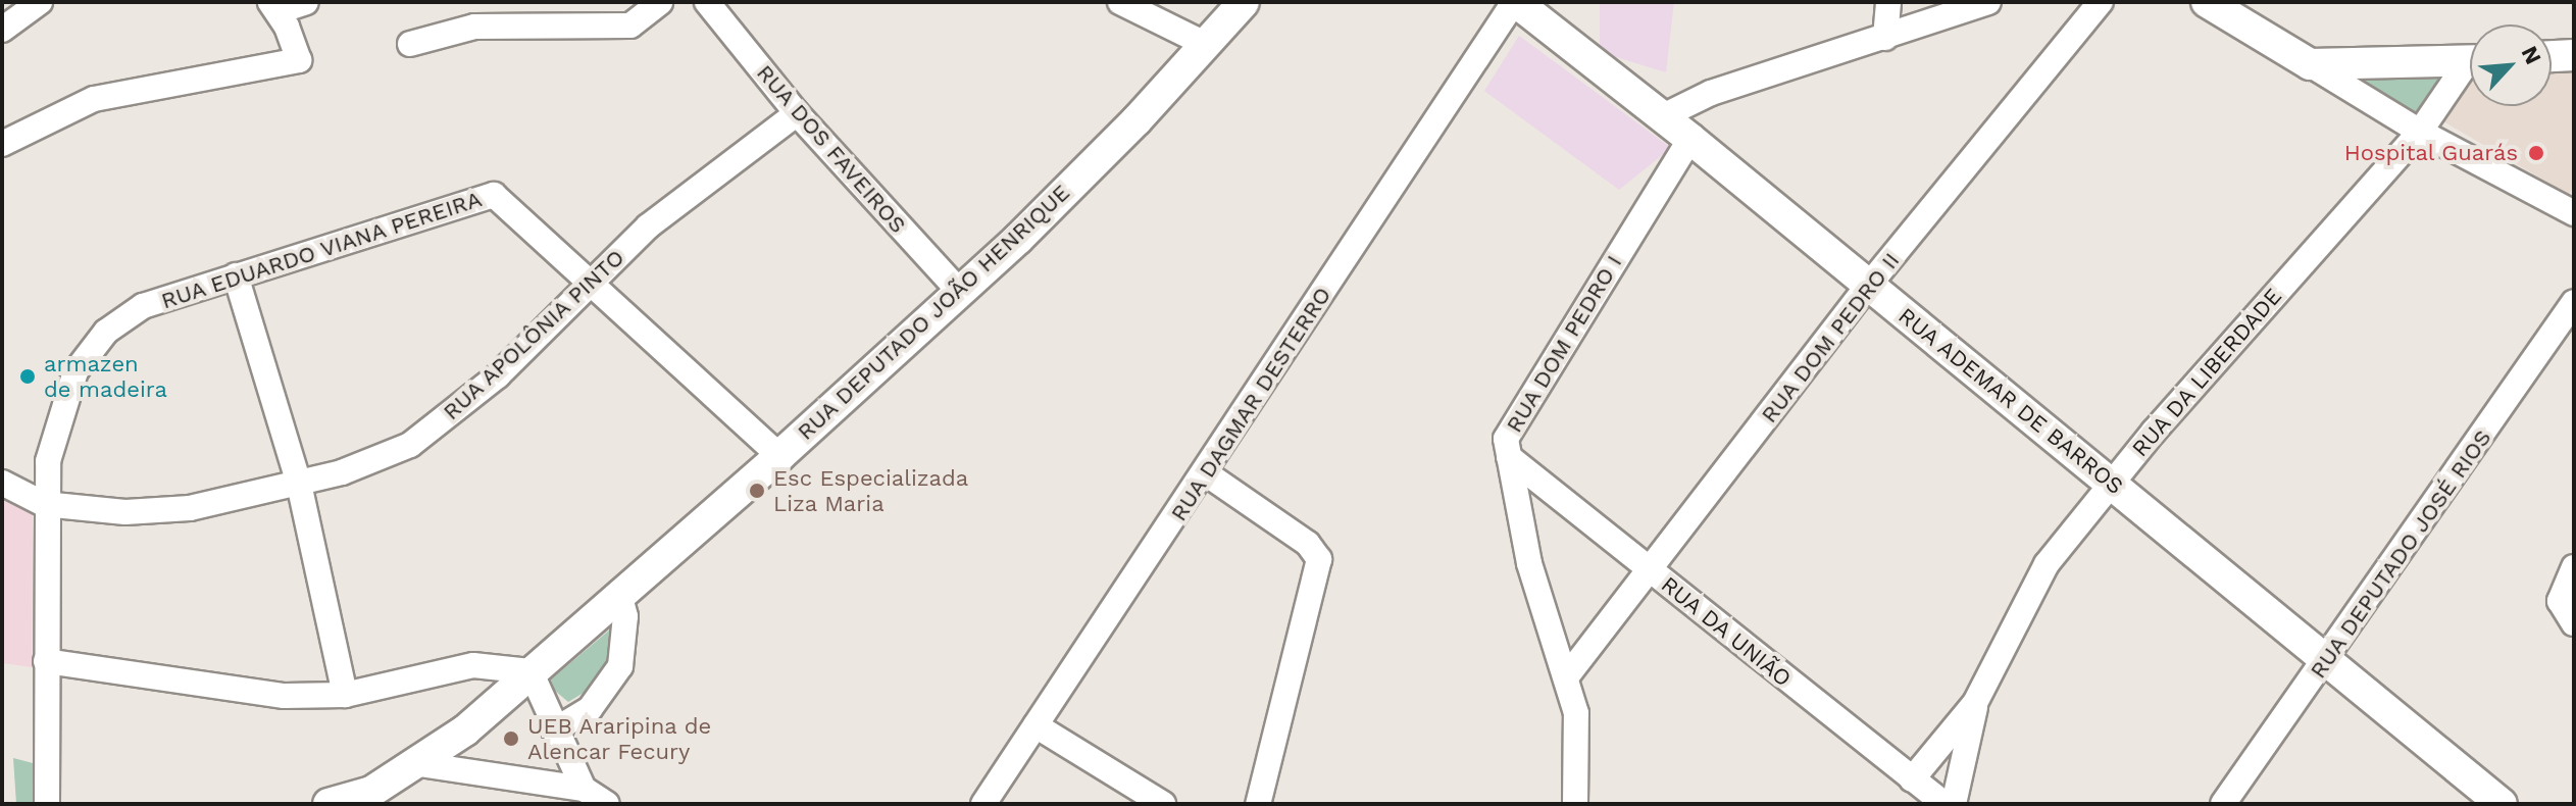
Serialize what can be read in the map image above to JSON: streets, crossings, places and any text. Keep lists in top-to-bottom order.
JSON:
{
  "streets": {
    "main road": ["RUA DEPUTADO JOÃO HENRIQUE", "RUA ADEMAR DE BARROS"],
    "street": [
      "RUA DOS FAVEIROS",
      "RUA EDUARDO VIANA PEREIRA",
      "RUA APOLÔNIA PINTO",
      "RUA DOM PEDRO II",
      "RUA DOM PEDRO I",
      "RUA DA LIBERDADE",
      "RUA DAGMAR DESTERRO",
      "RUA DEPUTADO JOSÉ RIOS",
      "RUA DA UNIÃO"
    ]
  },
  "crossings": [
    ["RUA DOS FAVEIROS", "RUA DEPUTADO JOÃO HENRIQUE"],
    ["RUA DOS FAVEIROS", "RUA APOLÔNIA PINTO"],
    ["RUA EDUARDO VIANA PEREIRA", "RUA APOLÔNIA PINTO"],
    ["RUA DOM PEDRO II", "RUA DOM PEDRO I"],
    ["RUA DOM PEDRO II", "RUA ADEMAR DE BARROS"],
    ["RUA DOM PEDRO II", "RUA DA UNIÃO"],
    ["RUA DOM PEDRO I", "RUA ADEMAR DE BARROS"],
    ["RUA DOM PEDRO I", "RUA DA UNIÃO"],
    ["RUA DA LIBERDADE", "RUA ADEMAR DE BARROS"],
    ["RUA DA LIBERDADE", "RUA DA UNIÃO"],
    ["RUA ADEMAR DE BARROS", "RUA DAGMAR DESTERRO"],
    ["RUA ADEMAR DE BARROS", "RUA DEPUTADO JOSÉ RIOS"]
  ],
  "places": [
    "Hospital Guarás",
    "armazen de madeira",
    "Esc Especializada Liza Maria",
    "UEB Araripina de Alencar Fecury"
  ],
  "north": "top right"
}
